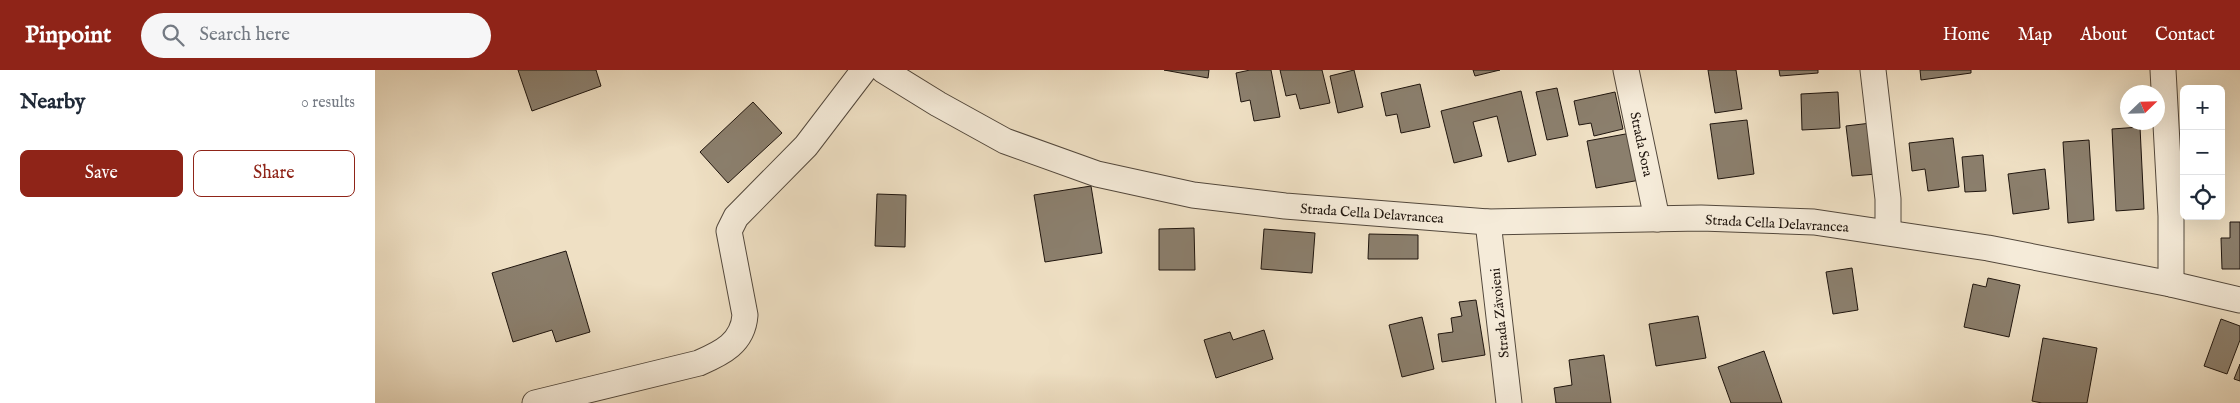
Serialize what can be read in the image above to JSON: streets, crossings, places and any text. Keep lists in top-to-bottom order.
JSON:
{
  "streets": {
    "street": ["Strada Sora", "Strada Cella Delavrancea", "Strada Zăvoieni"]
  },
  "crossings": [
    ["Strada Sora", "Strada Cella Delavrancea"],
    ["Strada Cella Delavrancea", "Strada Zăvoieni"]
  ],
  "north": "top right",
  "page": {
    "header": "Pinpoint",
    "search": "Search here",
    "nav": [
      "Home",
      "Map",
      "About",
      "Contact"
    ],
    "heading": ["Nearby", "0 results"],
    "map_buttons": ["+", "−"],
    "buttons": ["Save", "Share"]
  }
}
